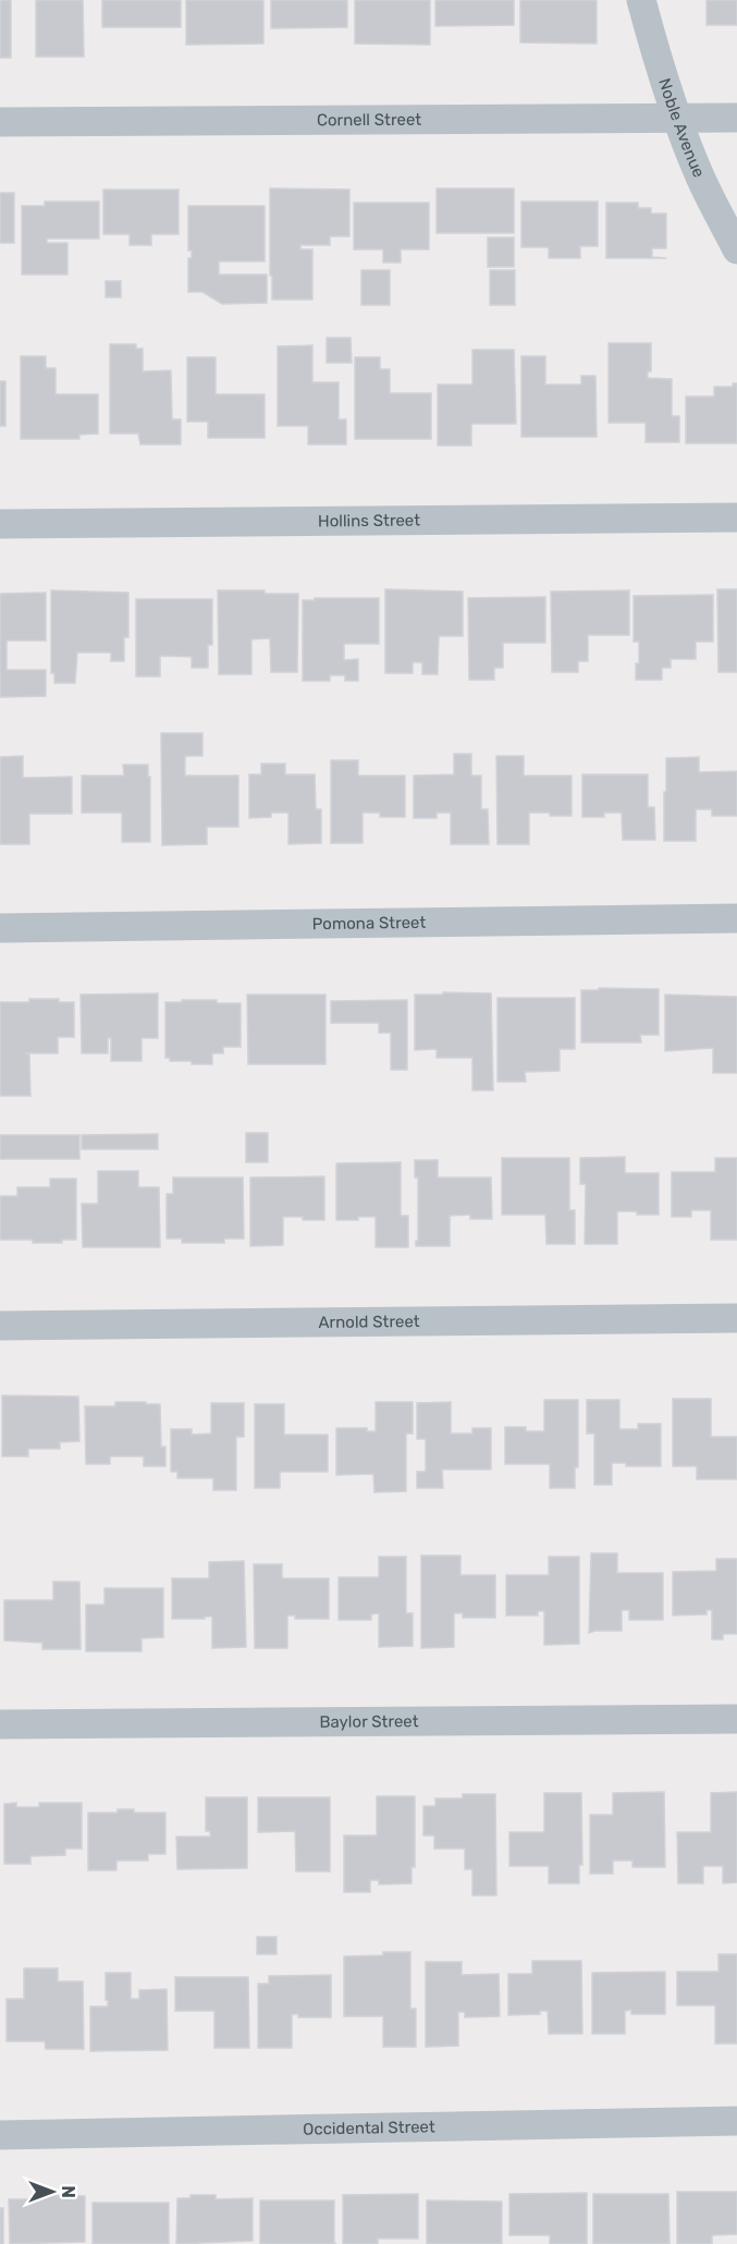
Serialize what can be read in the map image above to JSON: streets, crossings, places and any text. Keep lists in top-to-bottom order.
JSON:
{
  "streets": {
    "street": [
      "Cornell Street",
      "Noble Avenue",
      "Hollins Street",
      "Pomona Street",
      "Arnold Street",
      "Baylor Street",
      "Occidental Street"
    ]
  },
  "crossings": [
    ["Cornell Street", "Noble Avenue"]
  ],
  "north": "right"
}
